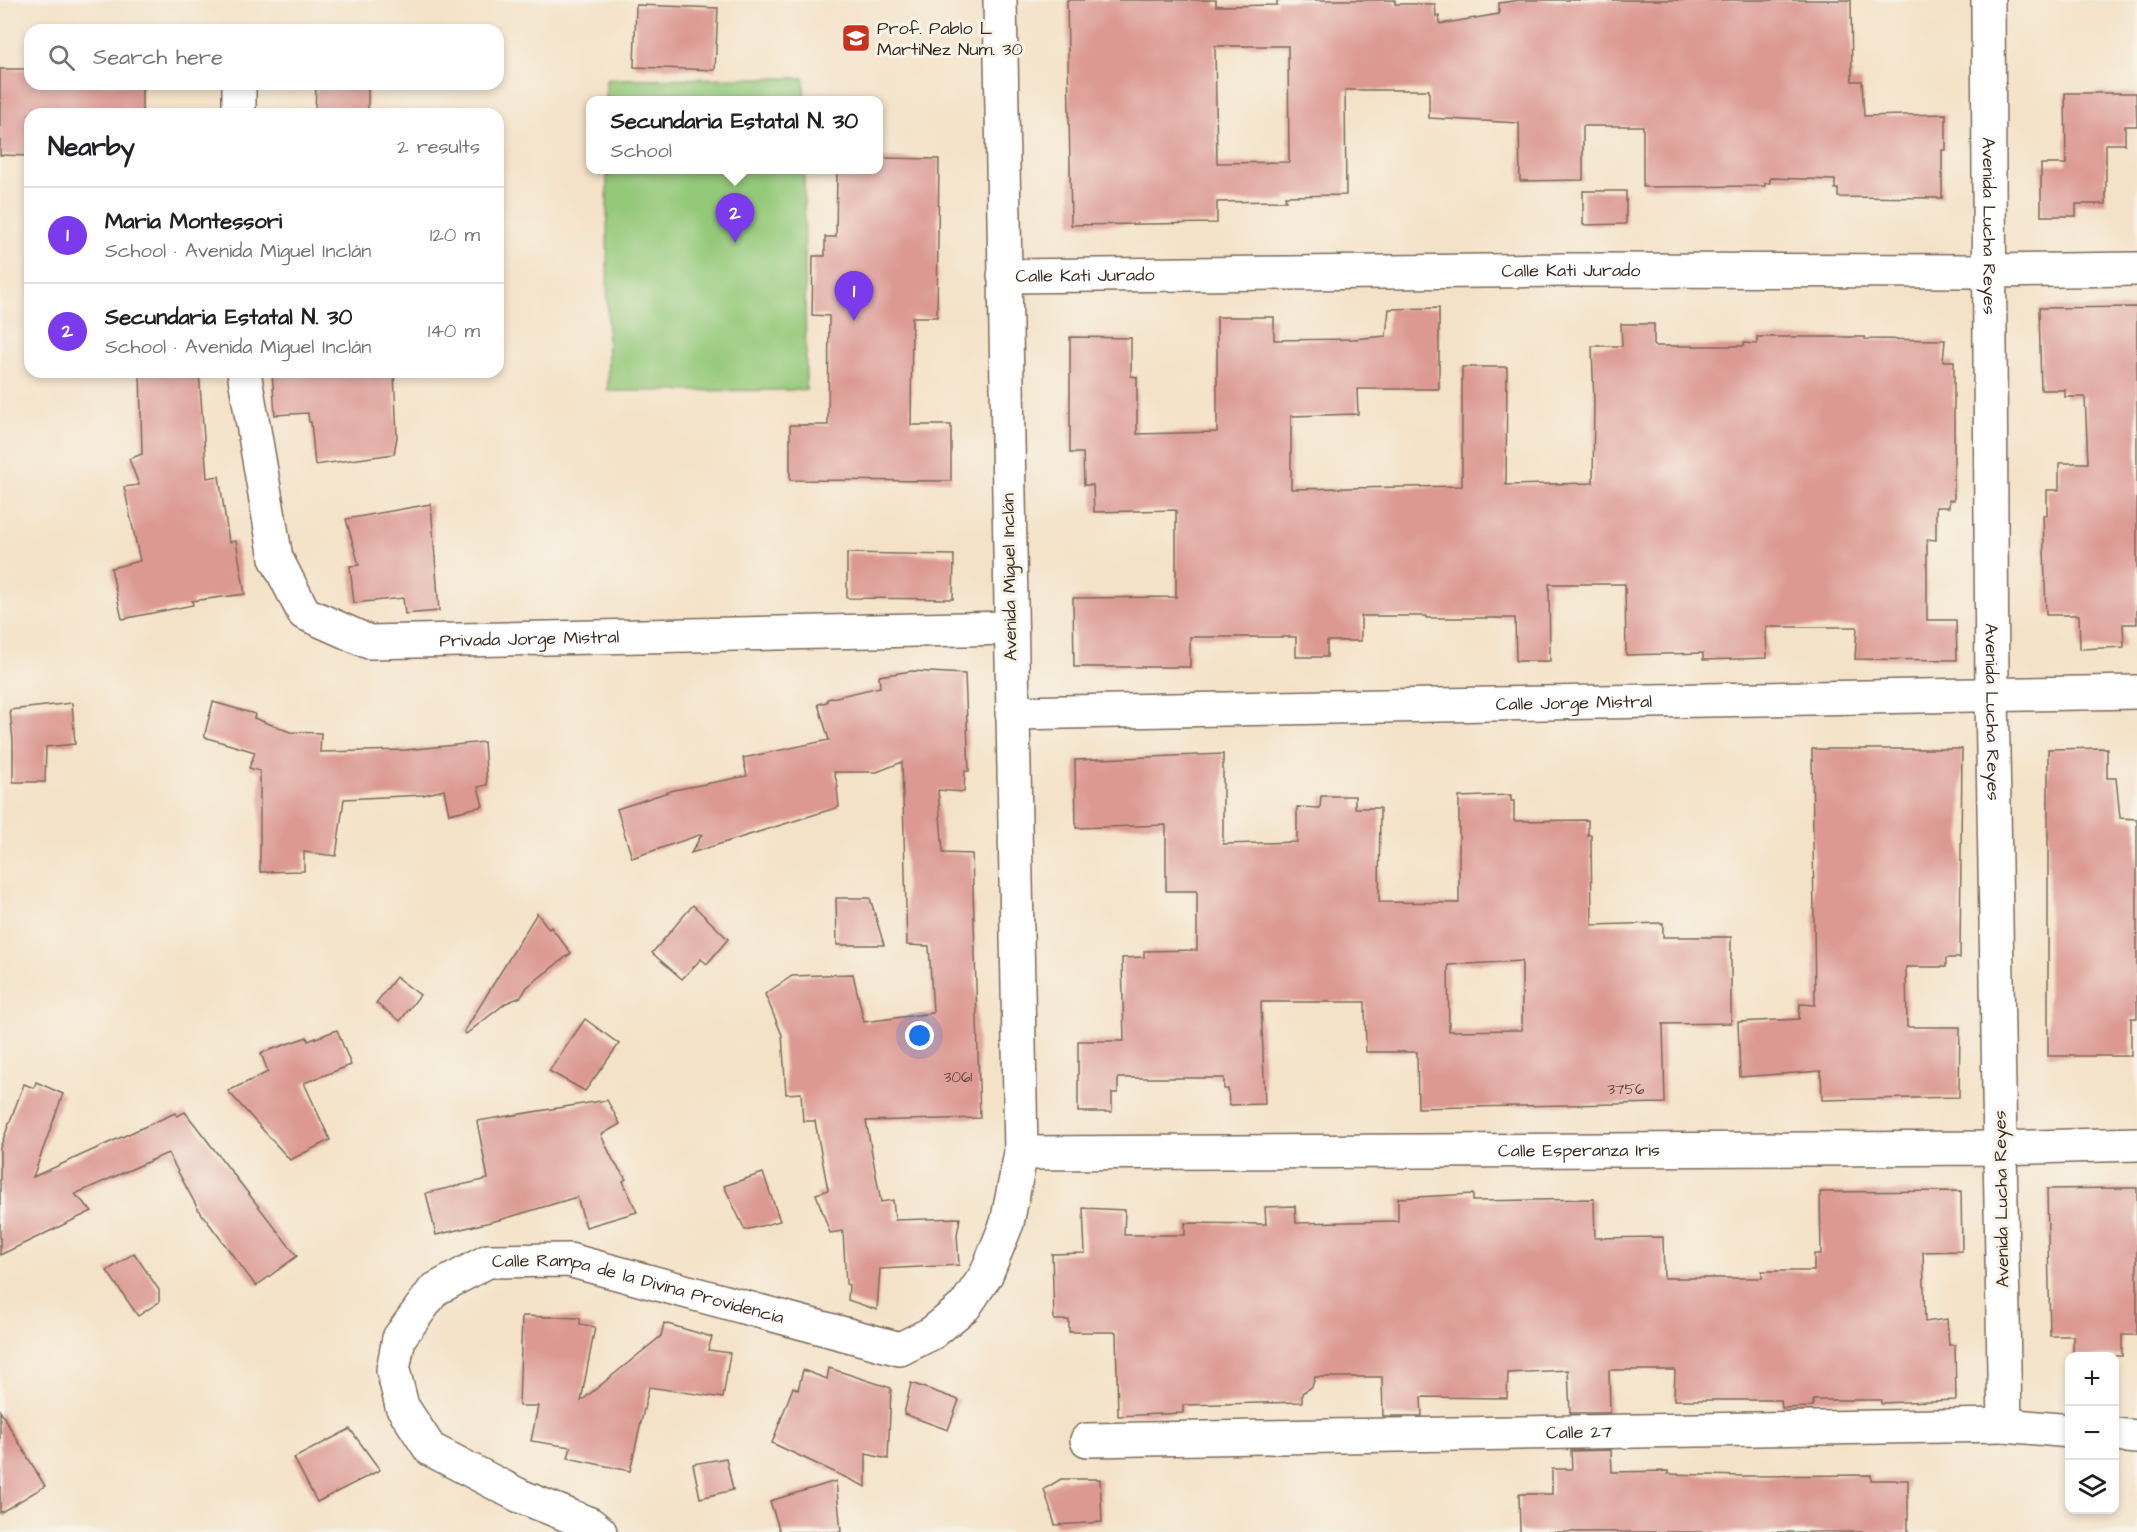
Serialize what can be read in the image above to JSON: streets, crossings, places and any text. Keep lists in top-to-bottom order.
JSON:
{
  "streets": {
    "street": [
      "Avenida Lucha Reyes",
      "Calle Kati Jurado",
      "Avenida Miguel Inclán",
      "Privada Jorge Mistral",
      "Calle Jorge Mistral",
      "Calle Esperanza Iris",
      "Calle Rampa de la Divina Providencia",
      "Calle 27"
    ]
  },
  "crossings": [
    ["Avenida Lucha Reyes", "Calle Kati Jurado"],
    ["Avenida Lucha Reyes", "Calle Jorge Mistral"],
    ["Avenida Lucha Reyes", "Calle Esperanza Iris"],
    ["Avenida Lucha Reyes", "Calle 27"],
    ["Calle Kati Jurado", "Avenida Miguel Inclán"],
    ["Avenida Miguel Inclán", "Privada Jorge Mistral"],
    ["Avenida Miguel Inclán", "Calle Jorge Mistral"],
    ["Avenida Miguel Inclán", "Calle Esperanza Iris"],
    ["Avenida Miguel Inclán", "Calle Rampa de la Divina Providencia"],
    ["Calle Esperanza Iris", "Calle Rampa de la Divina Providencia"]
  ],
  "places": {
    "school or university": ["Prof. Pablo L MartiNez Num. 30"]
  },
  "house_numbers": ["3061", "3756"],
  "page": {
    "search": "Search here",
    "popup": ["Secundaria Estatal N. 30", "School"],
    "heading": ["Nearby", "2 results"],
    "list": [
      {
        "mark": "1",
        "name": "Maria Montessori",
        "note": "School · Avenida Miguel Inclán",
        "value": "120 m"
      },
      {
        "mark": "2",
        "name": "Secundaria Estatal N. 30",
        "note": "School · Avenida Miguel Inclán",
        "value": "140 m"
      }
    ],
    "pins": ["2", "1"],
    "map_buttons": ["+", "−"]
  }
}
